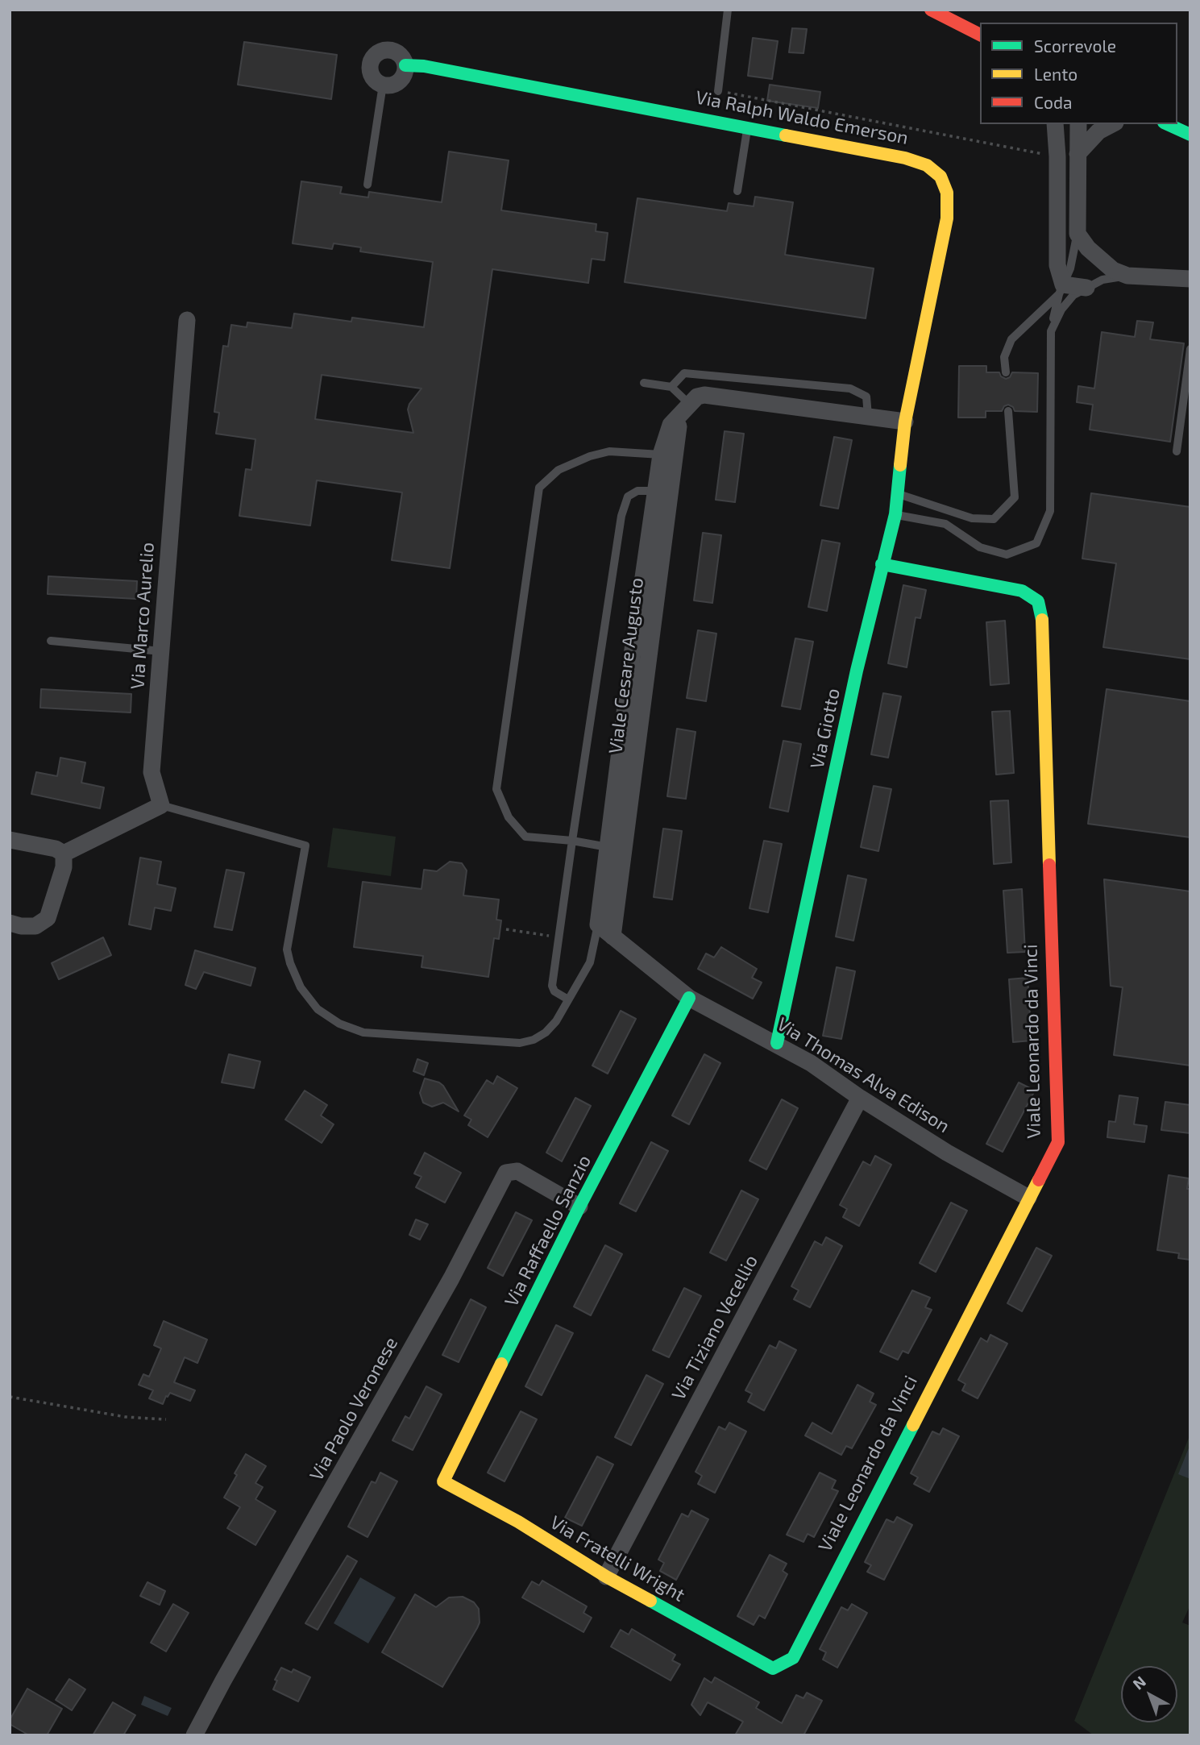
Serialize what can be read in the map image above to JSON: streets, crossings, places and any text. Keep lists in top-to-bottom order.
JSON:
{
  "streets": {
    "street": [
      "Via Ralph Waldo Emerson",
      "Via Marco Aurelio",
      "Viale Cesare Augusto",
      "Via Giotto",
      "Viale Leonardo da Vinci",
      "Via Thomas Alva Edison",
      "Via Raffaello Sanzio",
      "Via Tiziano Vecellio",
      "Via Paolo Veronese",
      "Via Fratelli Wright"
    ]
  },
  "crossings": [
    ["Via Ralph Waldo Emerson", "Via Giotto"],
    ["Viale Cesare Augusto", "Via Thomas Alva Edison"],
    ["Via Giotto", "Viale Leonardo da Vinci"],
    ["Via Giotto", "Via Thomas Alva Edison"],
    ["Viale Leonardo da Vinci", "Via Thomas Alva Edison"],
    ["Viale Leonardo da Vinci", "Via Fratelli Wright"],
    ["Via Thomas Alva Edison", "Via Raffaello Sanzio"],
    ["Via Thomas Alva Edison", "Via Tiziano Vecellio"],
    ["Via Raffaello Sanzio", "Via Paolo Veronese"],
    ["Via Raffaello Sanzio", "Via Fratelli Wright"],
    ["Via Tiziano Vecellio", "Via Fratelli Wright"]
  ],
  "legend": ["Scorrevole", "Lento", "Coda"],
  "north": "top left"
}
